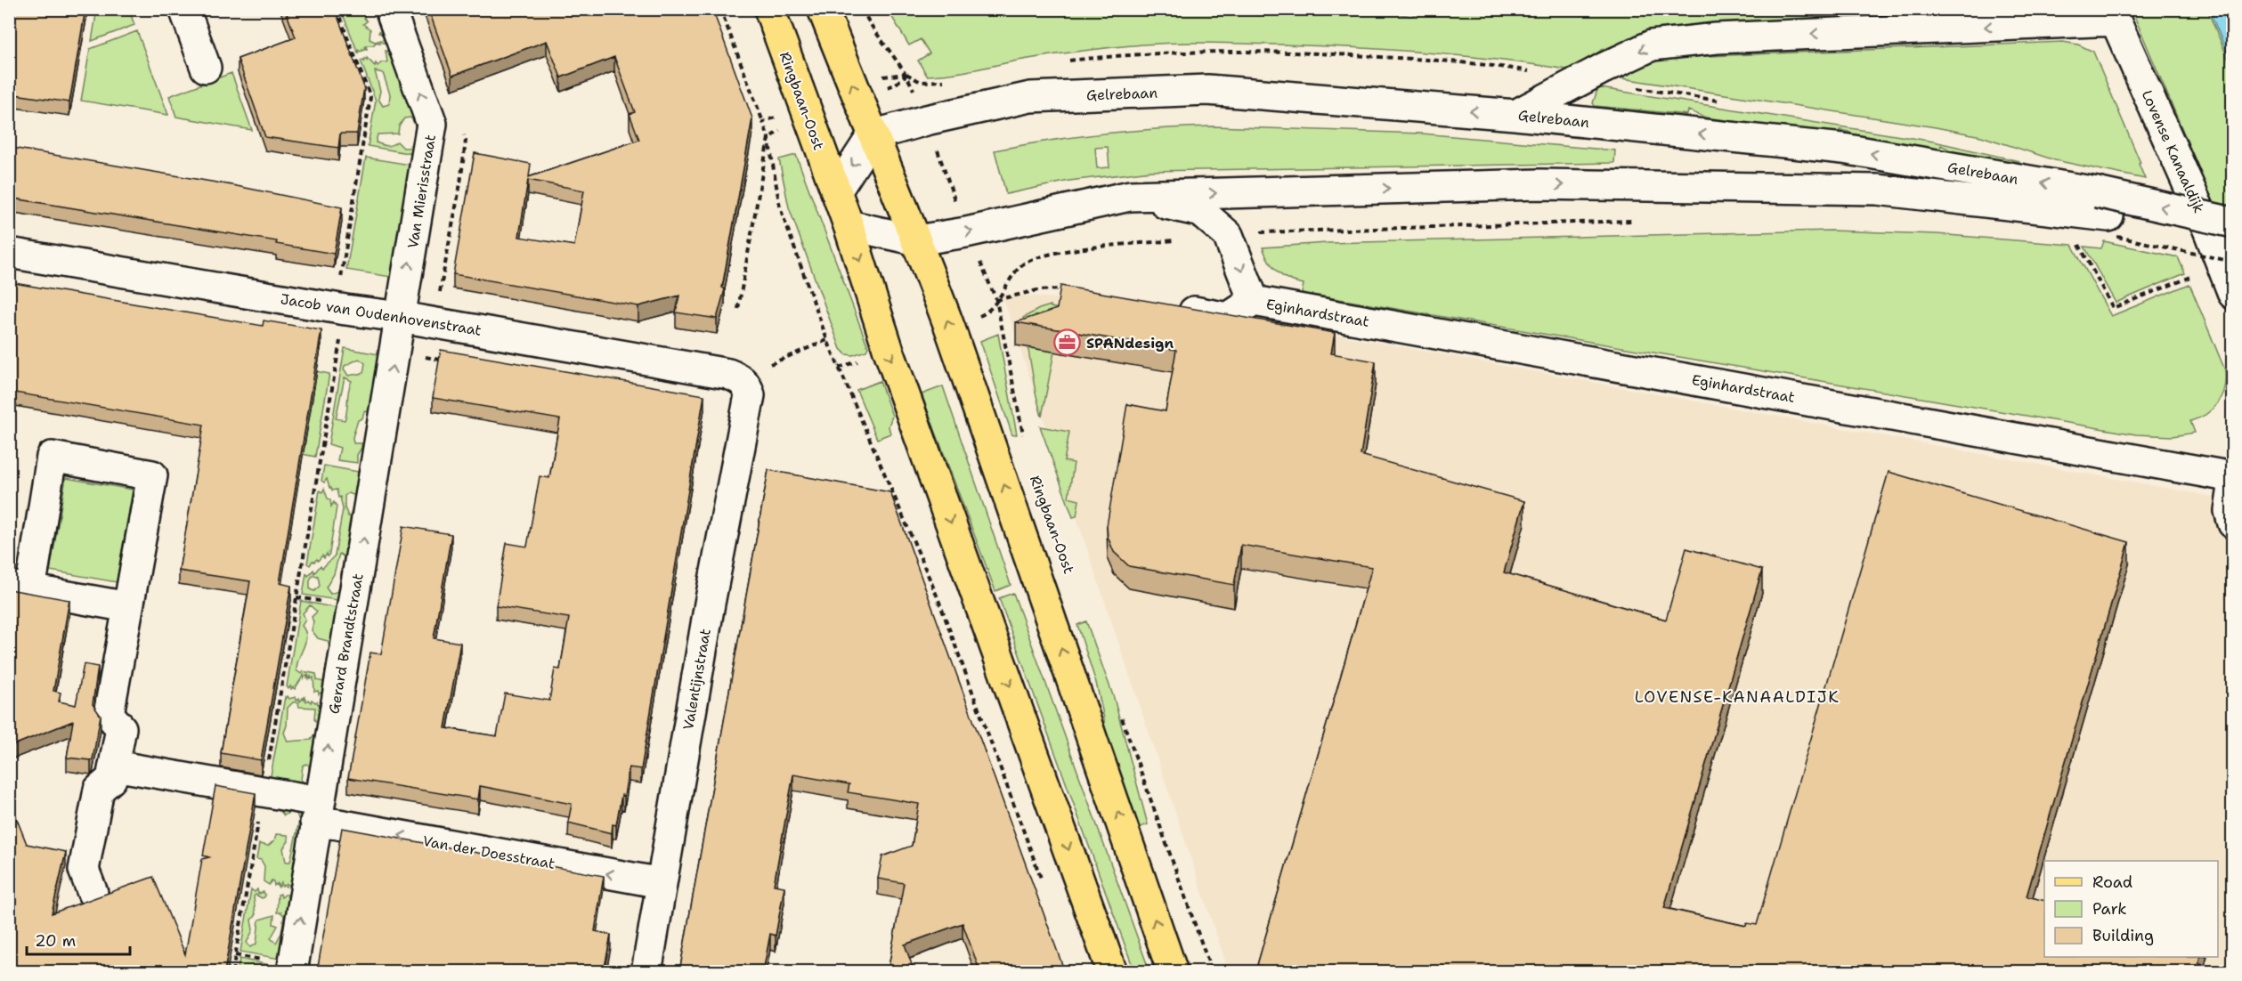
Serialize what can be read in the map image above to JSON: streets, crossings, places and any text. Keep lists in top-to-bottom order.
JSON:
{
  "streets": {
    "main road": ["Ringbaan-Oost"],
    "street": [
      "Gelrebaan",
      "Lovense Kanaaldijk",
      "Van Mierisstraat",
      "Eginhardstraat",
      "Jacob van Oudenhovenstraat",
      "Gerard Brandtstraat",
      "Valentijnstraat",
      "Van der Doesstraat"
    ]
  },
  "crossings": [
    ["Gelrebaan", "Lovense Kanaaldijk"],
    ["Gelrebaan", "Eginhardstraat"],
    ["Van Mierisstraat", "Jacob van Oudenhovenstraat"],
    ["Van Mierisstraat", "Gerard Brandtstraat"],
    ["Jacob van Oudenhovenstraat", "Gerard Brandtstraat"],
    ["Jacob van Oudenhovenstraat", "Valentijnstraat"],
    ["Gerard Brandtstraat", "Van der Doesstraat"],
    ["Valentijnstraat", "Van der Doesstraat"]
  ],
  "one_way": ["Van Mierisstraat", "Van der Doesstraat"],
  "districts": ["LOVENSE-KANAALDIJK"],
  "places": {
    "office": ["SPANdesign"]
  },
  "legend": ["Road", "Park", "Building"],
  "scale_bar": "20 m"
}
